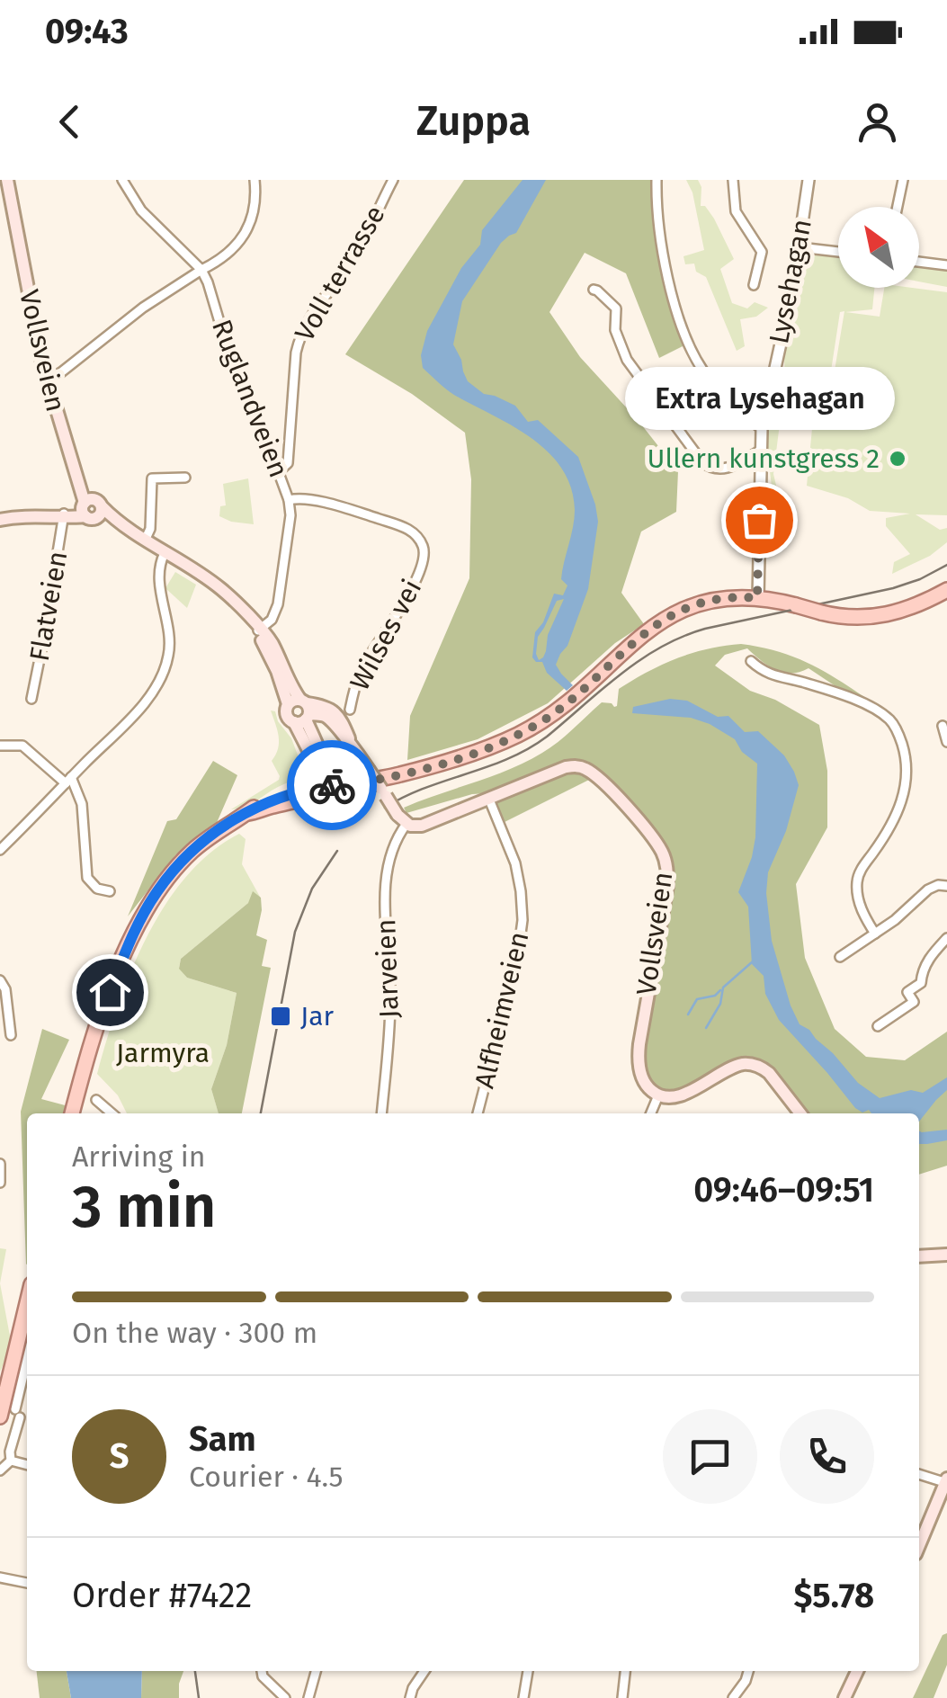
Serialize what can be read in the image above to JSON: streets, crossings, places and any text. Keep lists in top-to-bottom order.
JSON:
{
  "streets": {
    "main road": ["Vollsveien"],
    "street": [
      "Voll terrasse",
      "Lysehagan",
      "Ruglandveien",
      "Flatveien",
      "Wilses vei",
      "Jarveien",
      "Alfheimveien"
    ]
  },
  "crossings": [
    ["Voll terrasse", "Ruglandveien"],
    ["Vollsveien", "Jarveien"],
    ["Vollsveien", "Alfheimveien"],
    ["Ruglandveien", "Wilses vei"]
  ],
  "parks": ["Jarmyra"],
  "places": {
    "other": ["Ullern kunstgress 2", "Extra Lysehagan"],
    "transit": ["Jar"]
  },
  "north": "top left",
  "page": {
    "status": "09:43",
    "header": "Zuppa",
    "bubble": "Extra Lysehagan",
    "heading": ["3 min", "Arriving in", "09:46–09:51"],
    "panel": [
      "Sam",
      "Courier · 4.5",
      "Order #7422",
      "$5.78"
    ],
    "bar": "On the way · 300 m",
    "round": "S"
  }
}
